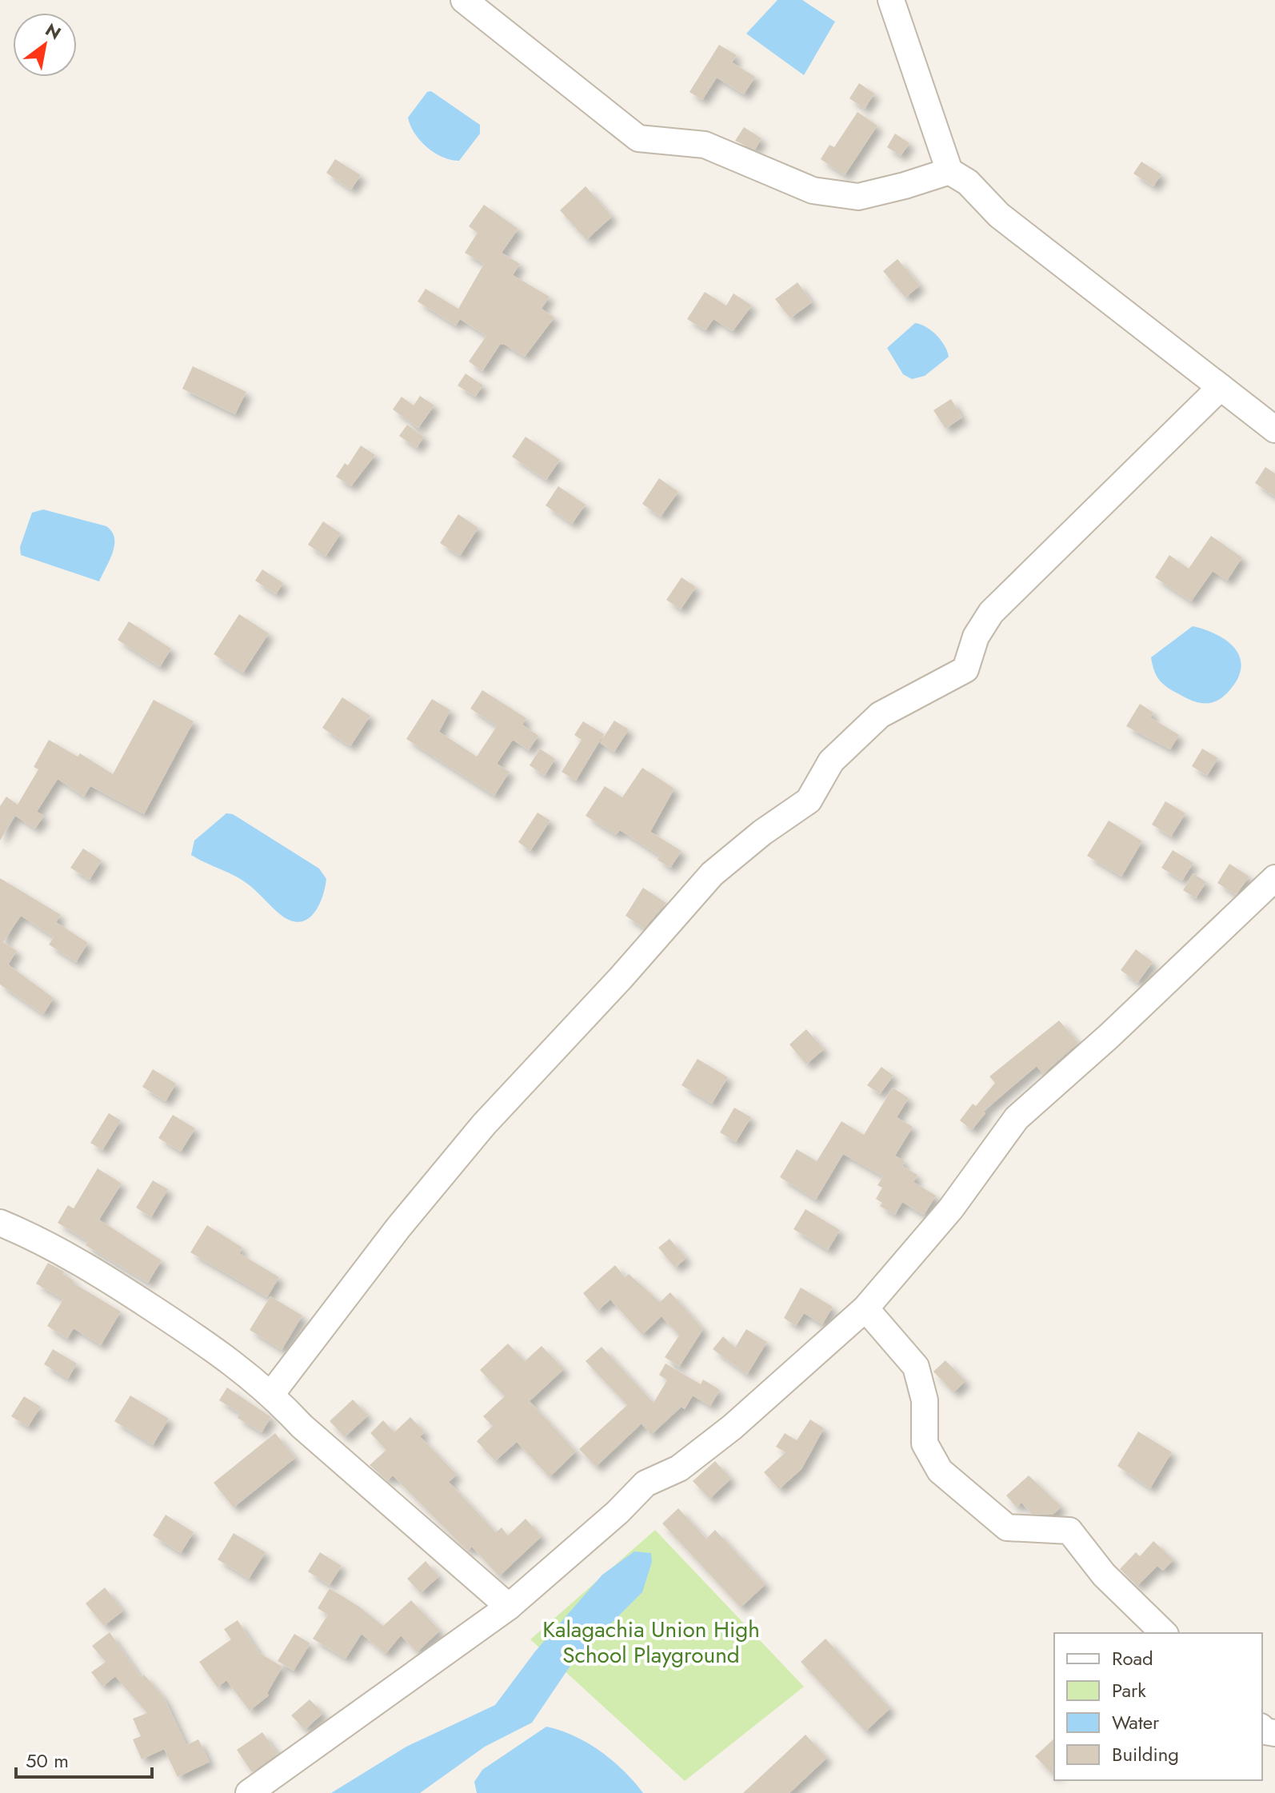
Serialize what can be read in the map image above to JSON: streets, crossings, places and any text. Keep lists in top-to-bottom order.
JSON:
{
  "parks": ["Kalagachia Union High School Playground"],
  "legend": [
    "Road",
    "Park",
    "Water",
    "Building"
  ],
  "scale_bar": "50 m",
  "north": "top right"
}
